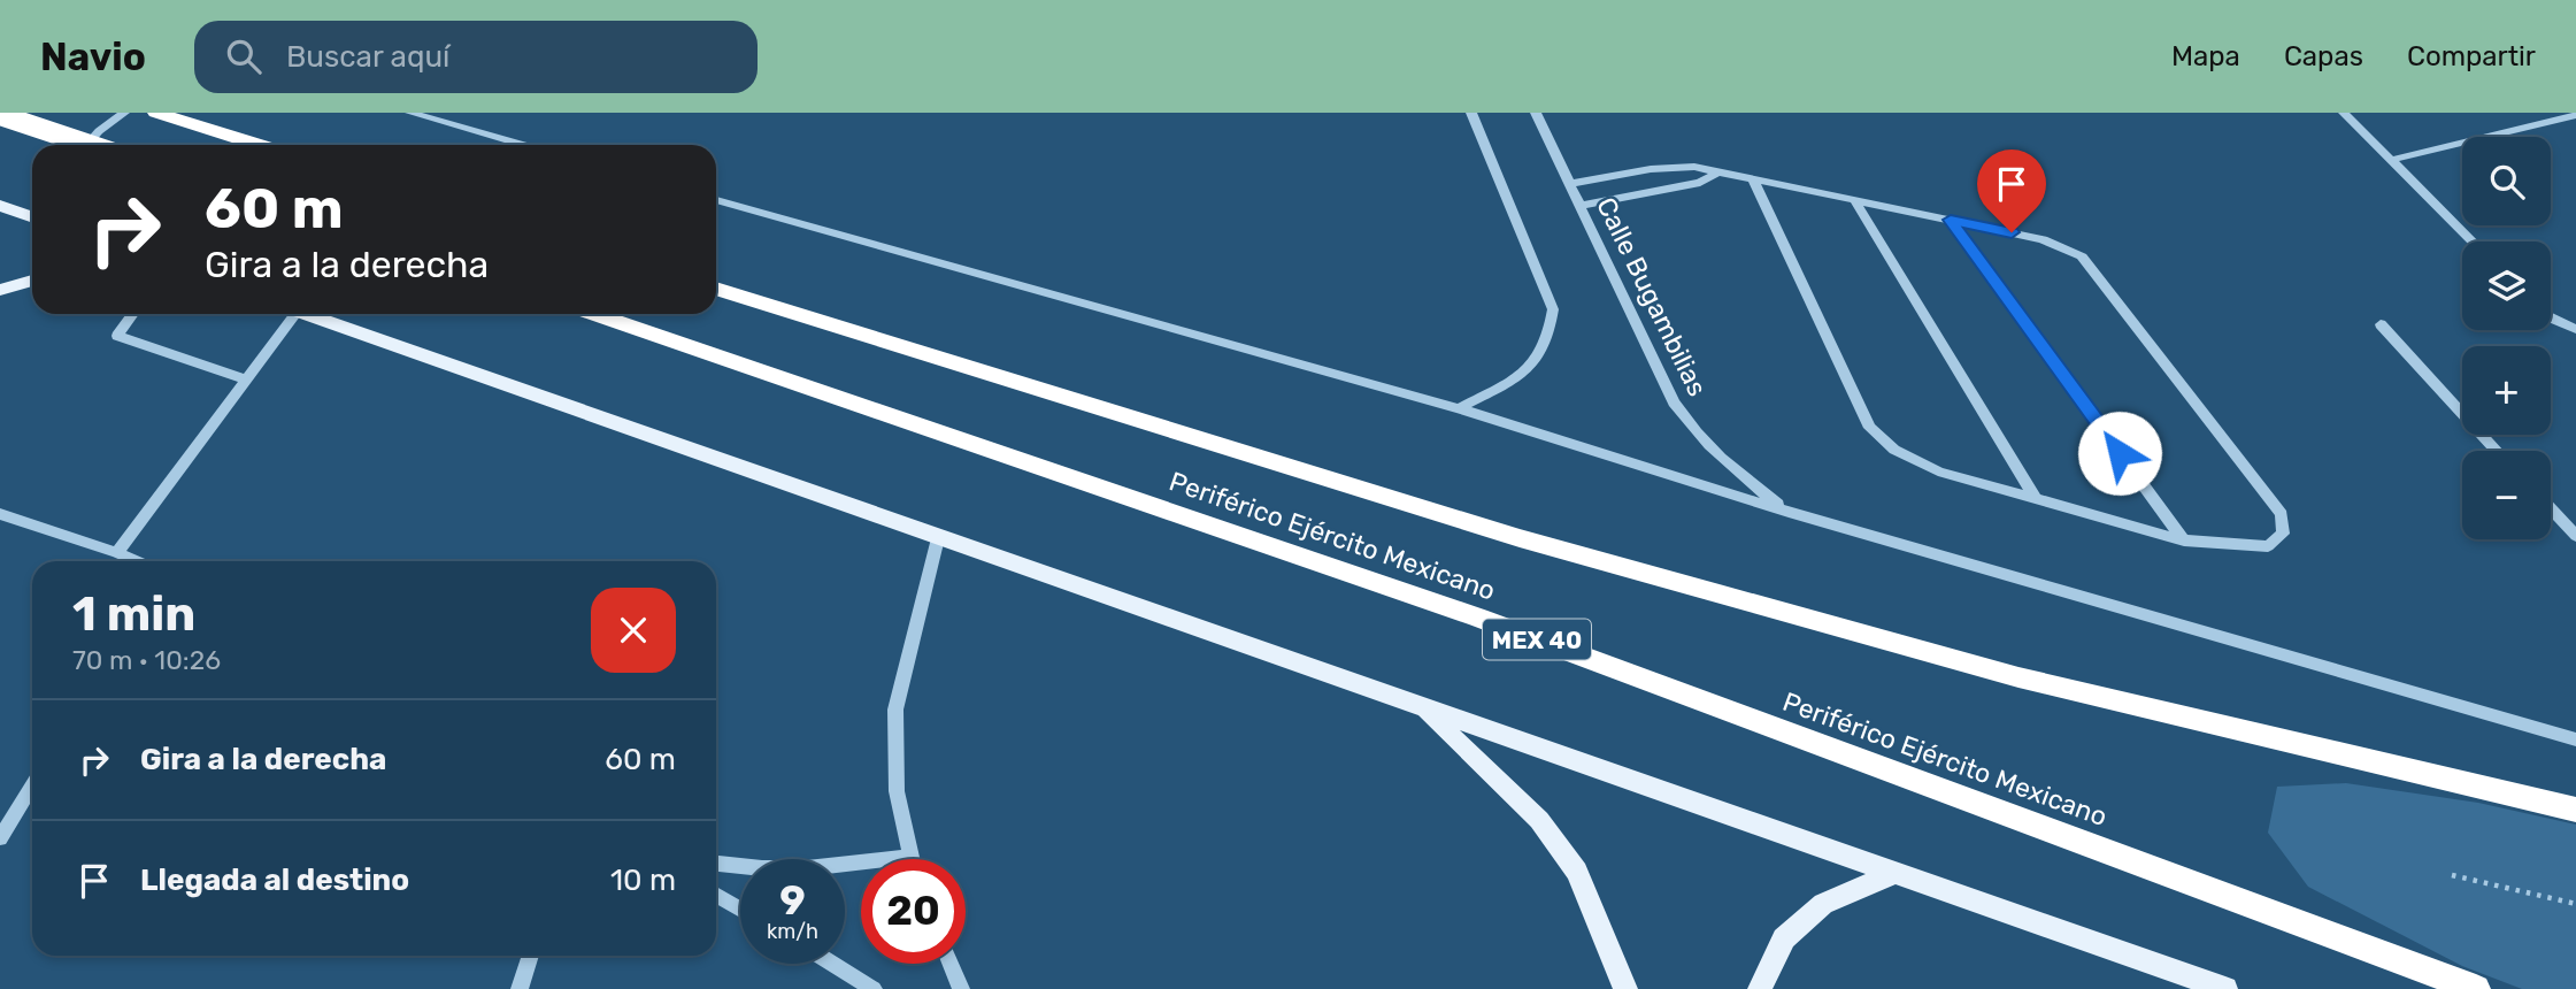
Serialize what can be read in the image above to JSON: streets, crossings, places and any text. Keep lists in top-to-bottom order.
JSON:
{
  "streets": {
    "highway": ["Periférico Ejército Mexicano", "MEX 40"],
    "street": ["Calle Bugambilias"]
  },
  "page": {
    "header": "Navio",
    "search": "Buscar aquí",
    "nav": ["Mapa", "Capas", "Compartir"],
    "map_buttons": ["+", "−"],
    "turn": ["60 m", "Gira a la derecha"],
    "heading": ["1 min", "70 m · 10:26"],
    "list": [
      {
        "name": "Gira a la derecha",
        "value": "60 m"
      },
      {
        "name": "Llegada al destino",
        "value": "10 m"
      }
    ],
    "speed": "9 km/h",
    "limit": "20"
  }
}
